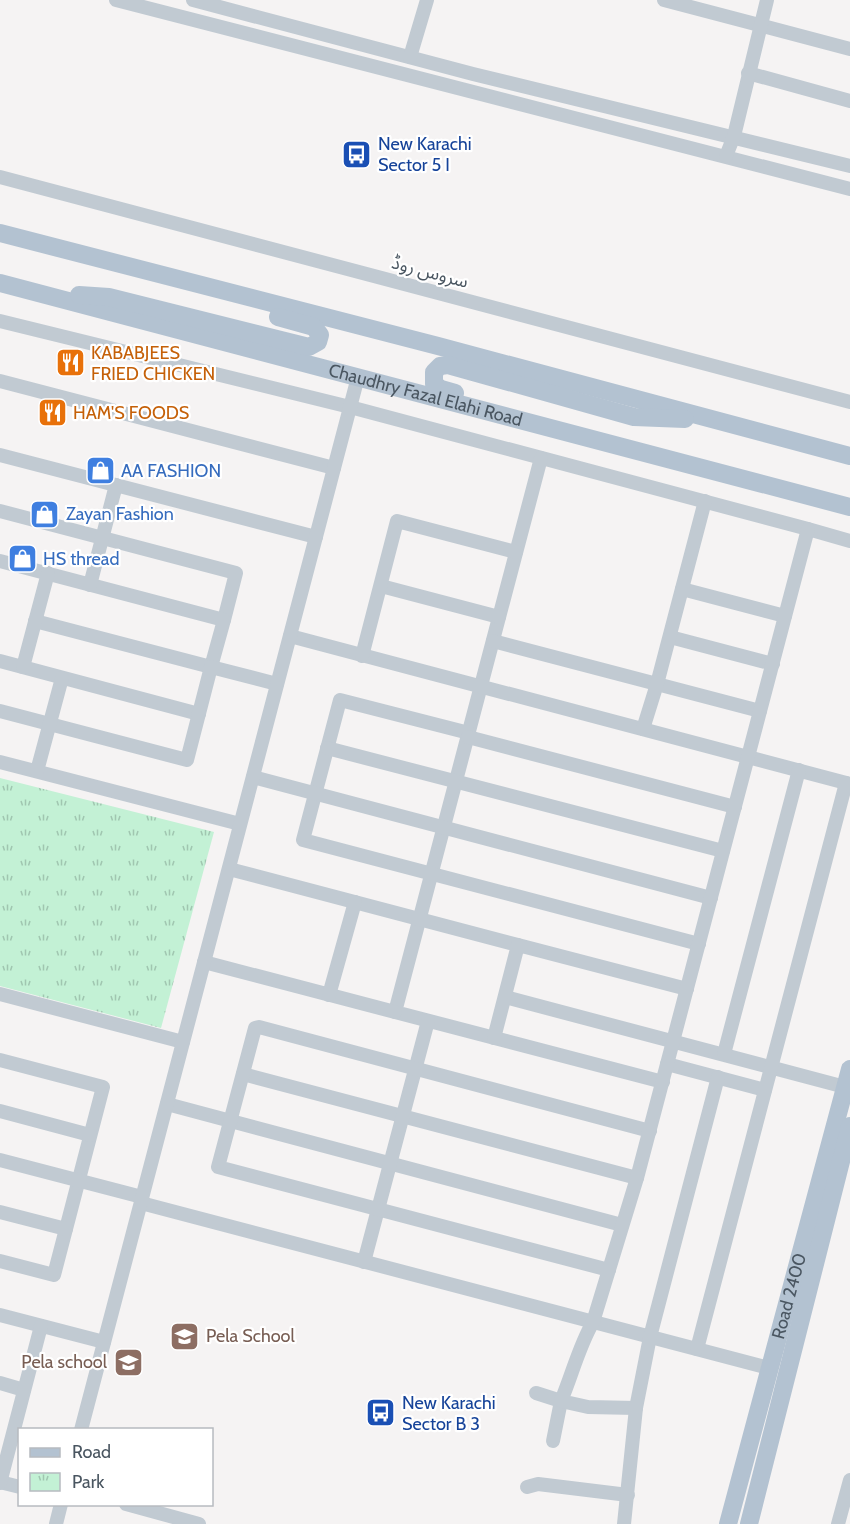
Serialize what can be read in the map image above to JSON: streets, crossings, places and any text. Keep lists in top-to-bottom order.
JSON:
{
  "streets": {
    "main road": ["Chaudhry Fazal Elahi Road", "Road 2400"],
    "street": ["سروس روڈ"]
  },
  "places": {
    "bus stop": ["New Karachi Sector 5 I", "New Karachi Sector B 3"],
    "restaurant": ["KABABJEES FRIED CHICKEN", "HAM'S FOODS"],
    "shop": ["AA FASHION", "Zayan Fashion", "HS thread"],
    "school or university": ["Pela School", "Pela school"]
  },
  "legend": ["Road", "Park"]
}
